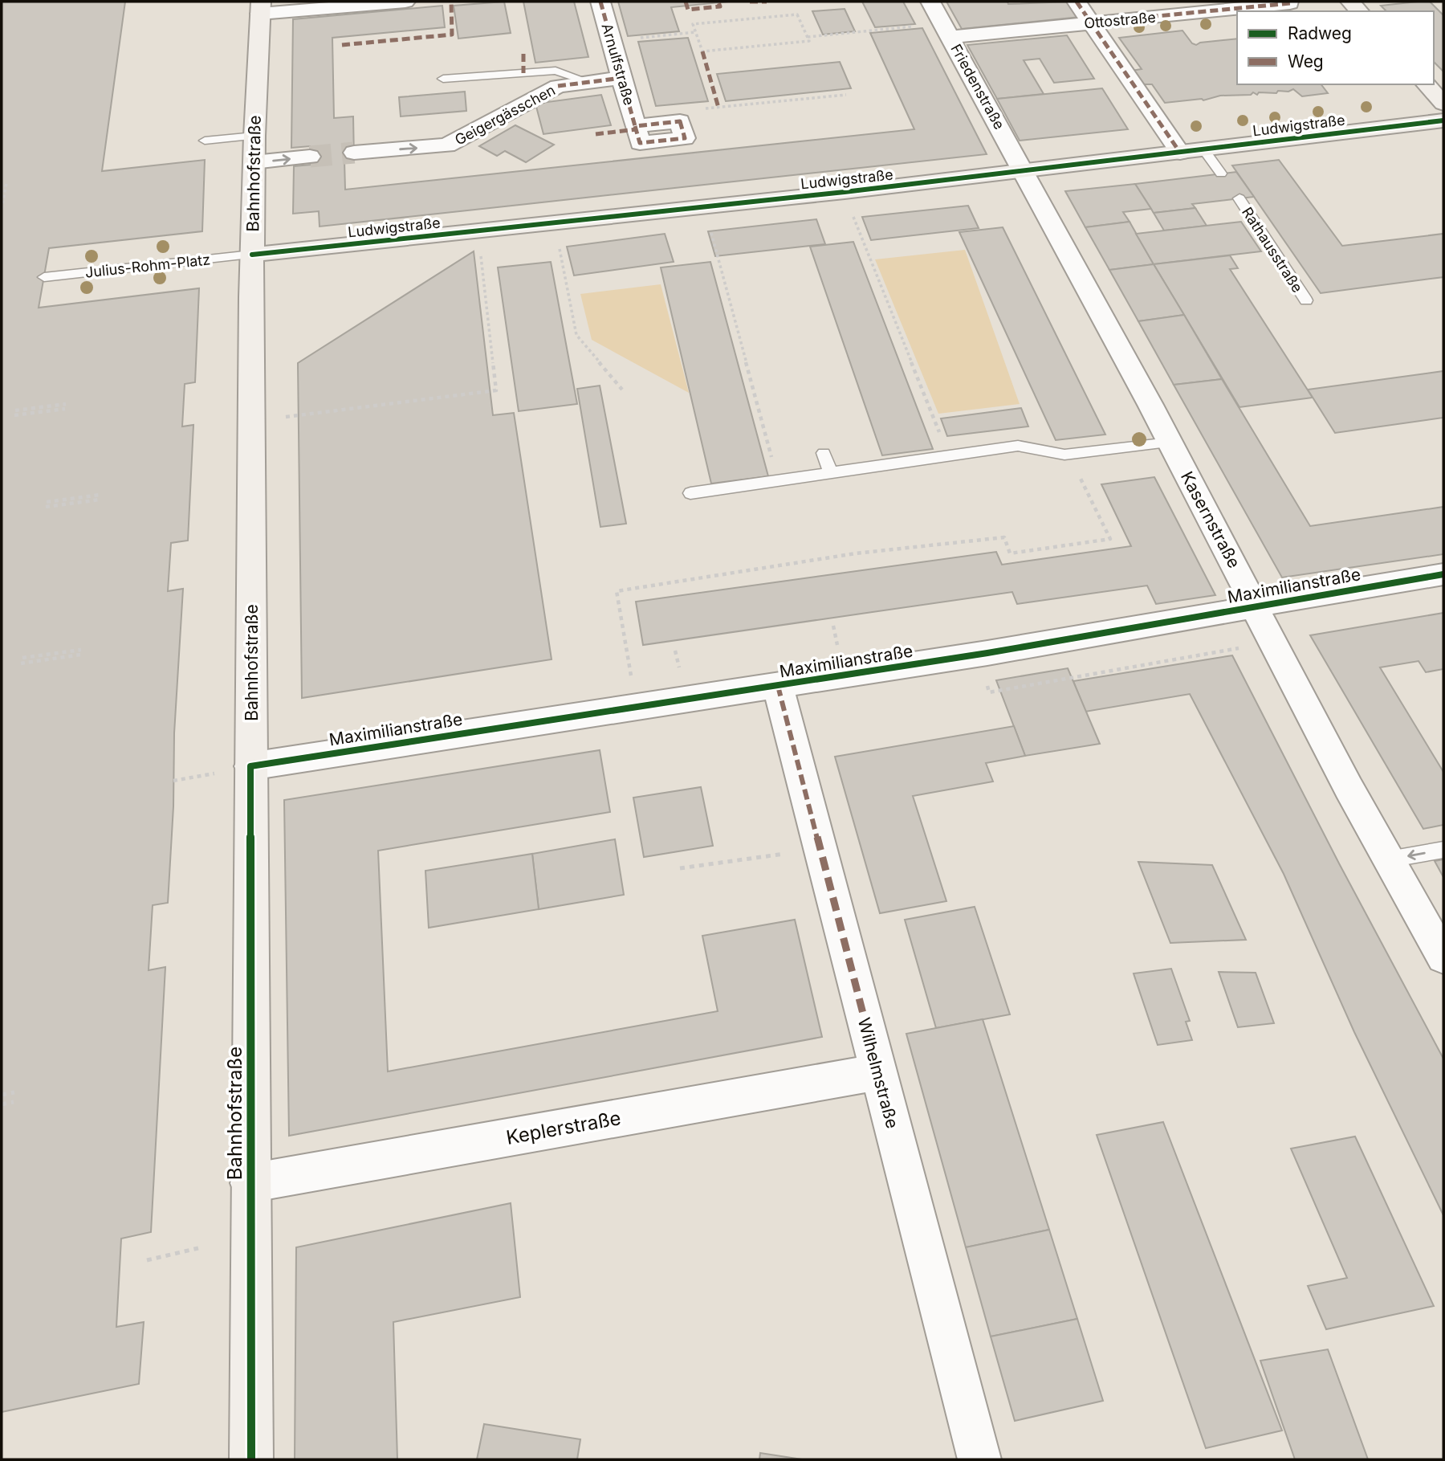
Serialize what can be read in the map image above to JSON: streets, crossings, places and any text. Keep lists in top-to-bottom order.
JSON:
{
  "streets": {
    "street": [
      "Ottostraße",
      "Arnulfstraße",
      "Friedenstraße",
      "Geigergässchen",
      "Ludwigstraße",
      "Bahnhofstraße",
      "Kasernstraße",
      "Maximilianstraße",
      "Wilhelmstraße",
      "Keplerstraße"
    ],
    "lane": ["Rathausstraße", "Julius-Rohm-Platz"]
  },
  "crossings": [
    ["Ottostraße", "Friedenstraße"],
    ["Arnulfstraße", "Geigergässchen"],
    ["Friedenstraße", "Ludwigstraße"],
    ["Friedenstraße", "Kasernstraße"],
    ["Ludwigstraße", "Bahnhofstraße"],
    ["Ludwigstraße", "Julius-Rohm-Platz"],
    ["Ludwigstraße", "Kasernstraße"],
    ["Bahnhofstraße", "Julius-Rohm-Platz"],
    ["Bahnhofstraße", "Maximilianstraße"],
    ["Bahnhofstraße", "Keplerstraße"],
    ["Kasernstraße", "Maximilianstraße"],
    ["Maximilianstraße", "Wilhelmstraße"],
    ["Wilhelmstraße", "Keplerstraße"]
  ],
  "one_way": ["Geigergässchen"],
  "legend": ["Radweg", "Weg"]
}
